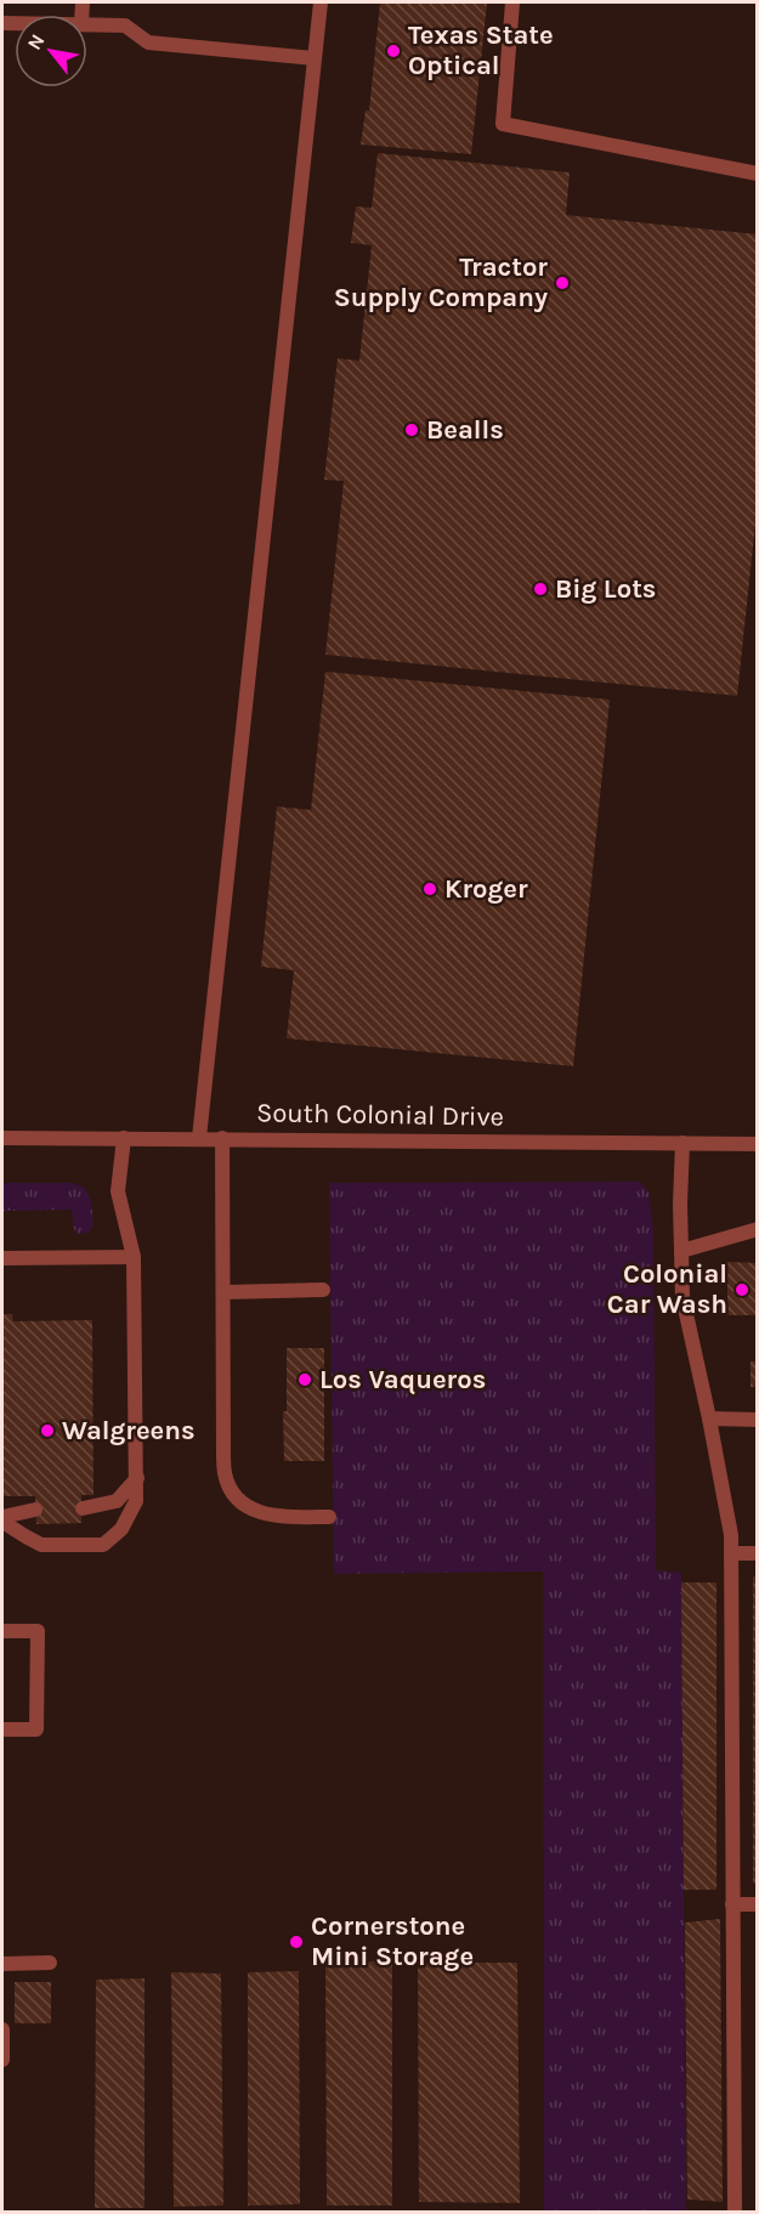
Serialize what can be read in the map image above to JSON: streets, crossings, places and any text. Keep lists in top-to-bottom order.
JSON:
{
  "streets": {
    "street": ["South Colonial Drive"]
  },
  "places": [
    "Texas State Optical",
    "Tractor Supply Company",
    "Bealls",
    "Big Lots",
    "Kroger",
    "Colonial Car Wash",
    "Los Vaqueros",
    "Walgreens",
    "Cornerstone Mini Storage"
  ],
  "north": "top left"
}
